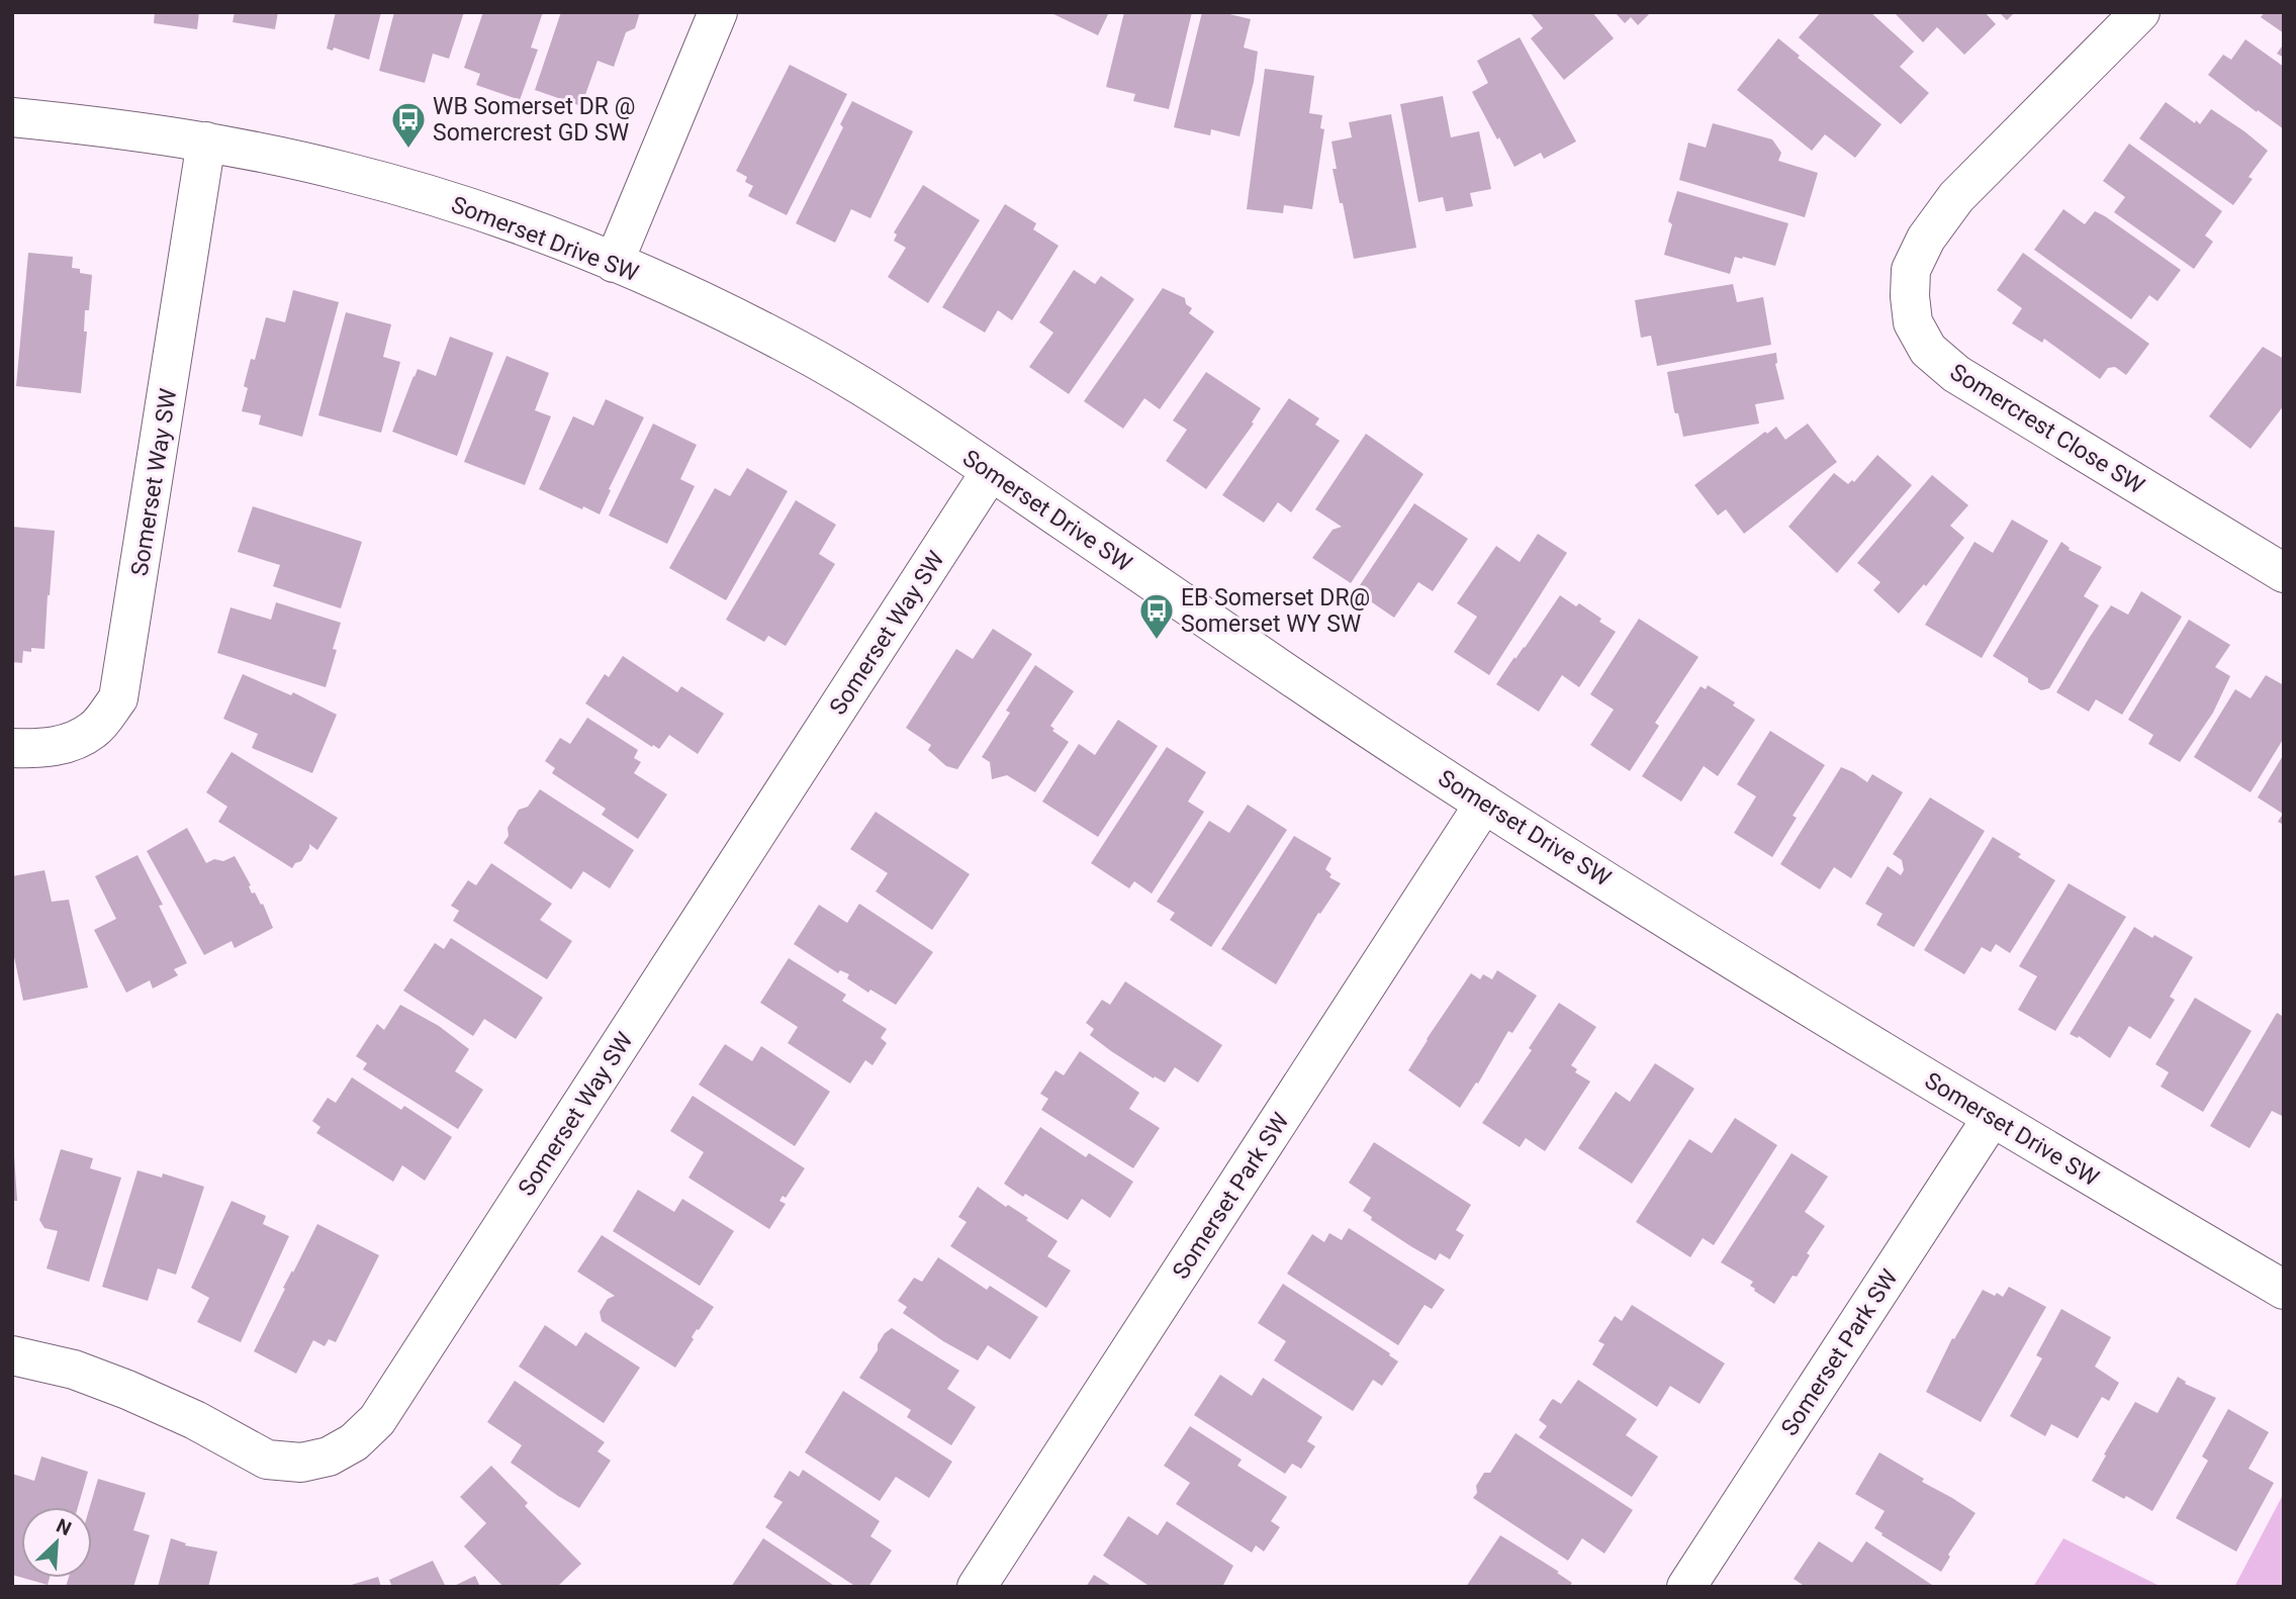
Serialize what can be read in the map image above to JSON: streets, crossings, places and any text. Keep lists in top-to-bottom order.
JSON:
{
  "streets": {
    "street": [
      "Somerset Drive SW",
      "Somercrest Close SW",
      "Somerset Way SW",
      "Somerset Park SW"
    ]
  },
  "crossings": [
    ["Somerset Drive SW", "Somerset Way SW"],
    ["Somerset Drive SW", "Somerset Park SW"]
  ],
  "places": {
    "bus stop": ["WB Somerset DR @ Somercrest GD SW", "EB Somerset DR@ Somerset WY SW"]
  },
  "north": "top right"
}
